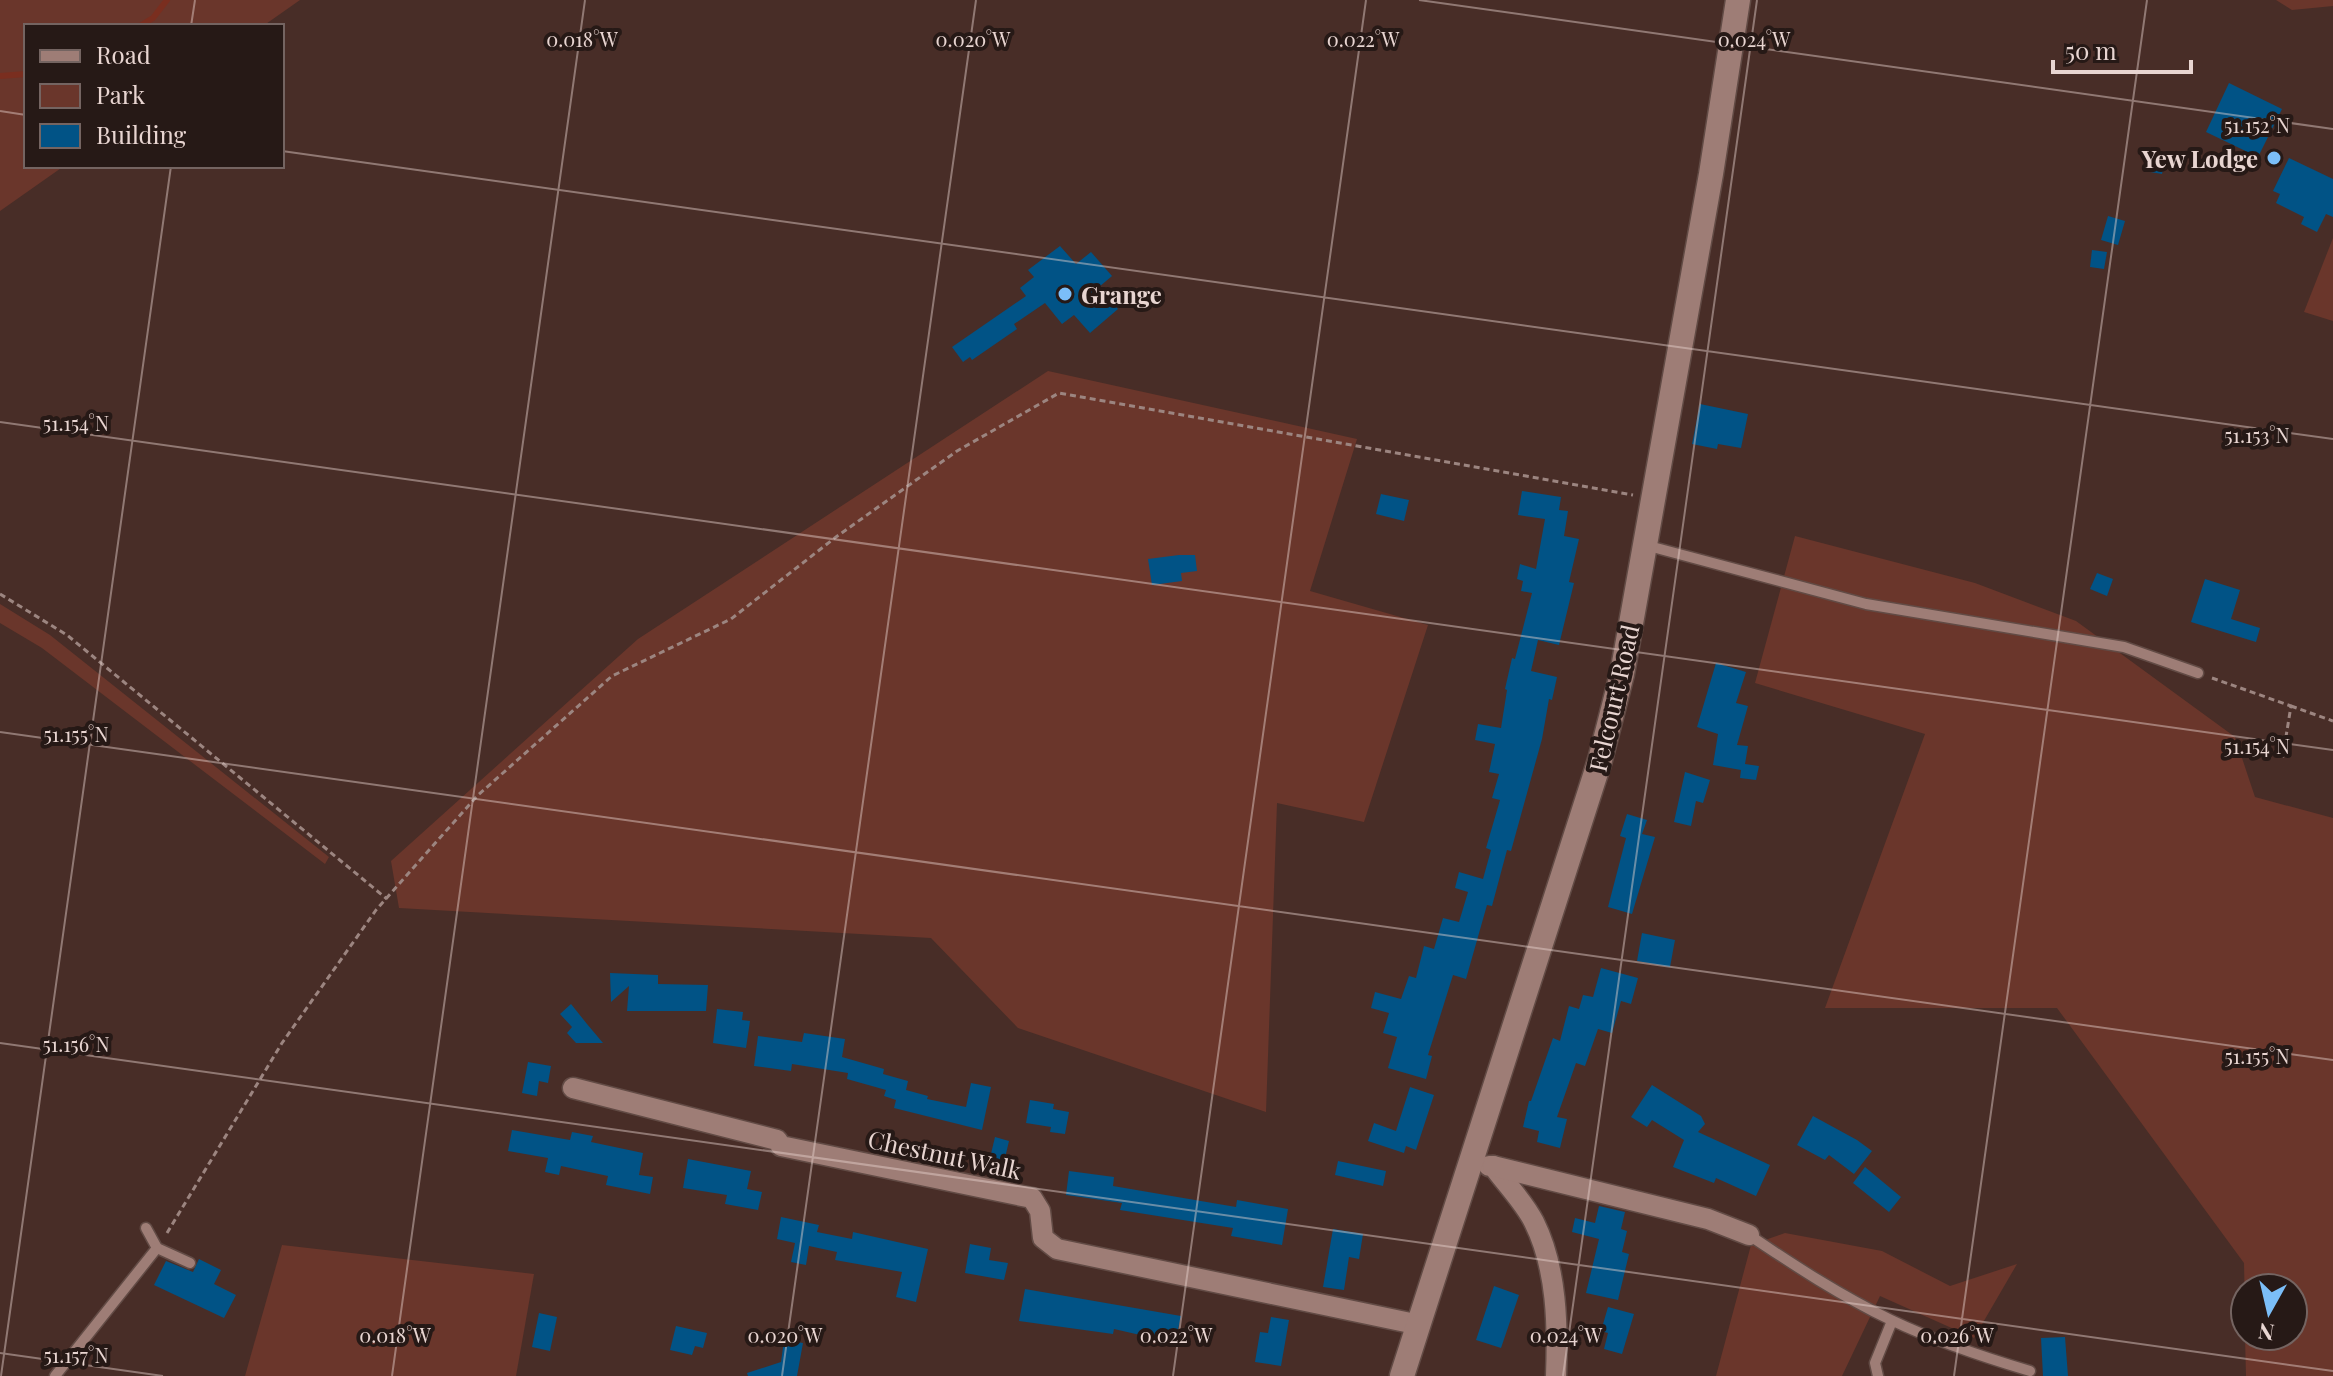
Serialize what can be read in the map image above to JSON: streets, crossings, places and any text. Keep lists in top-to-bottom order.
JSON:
{
  "streets": {
    "street": ["Felcourt Road", "Chestnut Walk"]
  },
  "crossings": [
    ["Felcourt Road", "Chestnut Walk"]
  ],
  "places": ["Yew Lodge", "Grange"],
  "legend": ["Road", "Park", "Building"],
  "scale_bar": "50 m",
  "north": "bottom",
  "coordinates": [
    "0.018°W",
    "0.020°W",
    "0.022°W",
    "0.024°W",
    "51.152°N",
    "51.154°N",
    "51.153°N",
    "51.155°N",
    "51.156°N",
    "0.026°W",
    "51.157°N"
  ]
}
